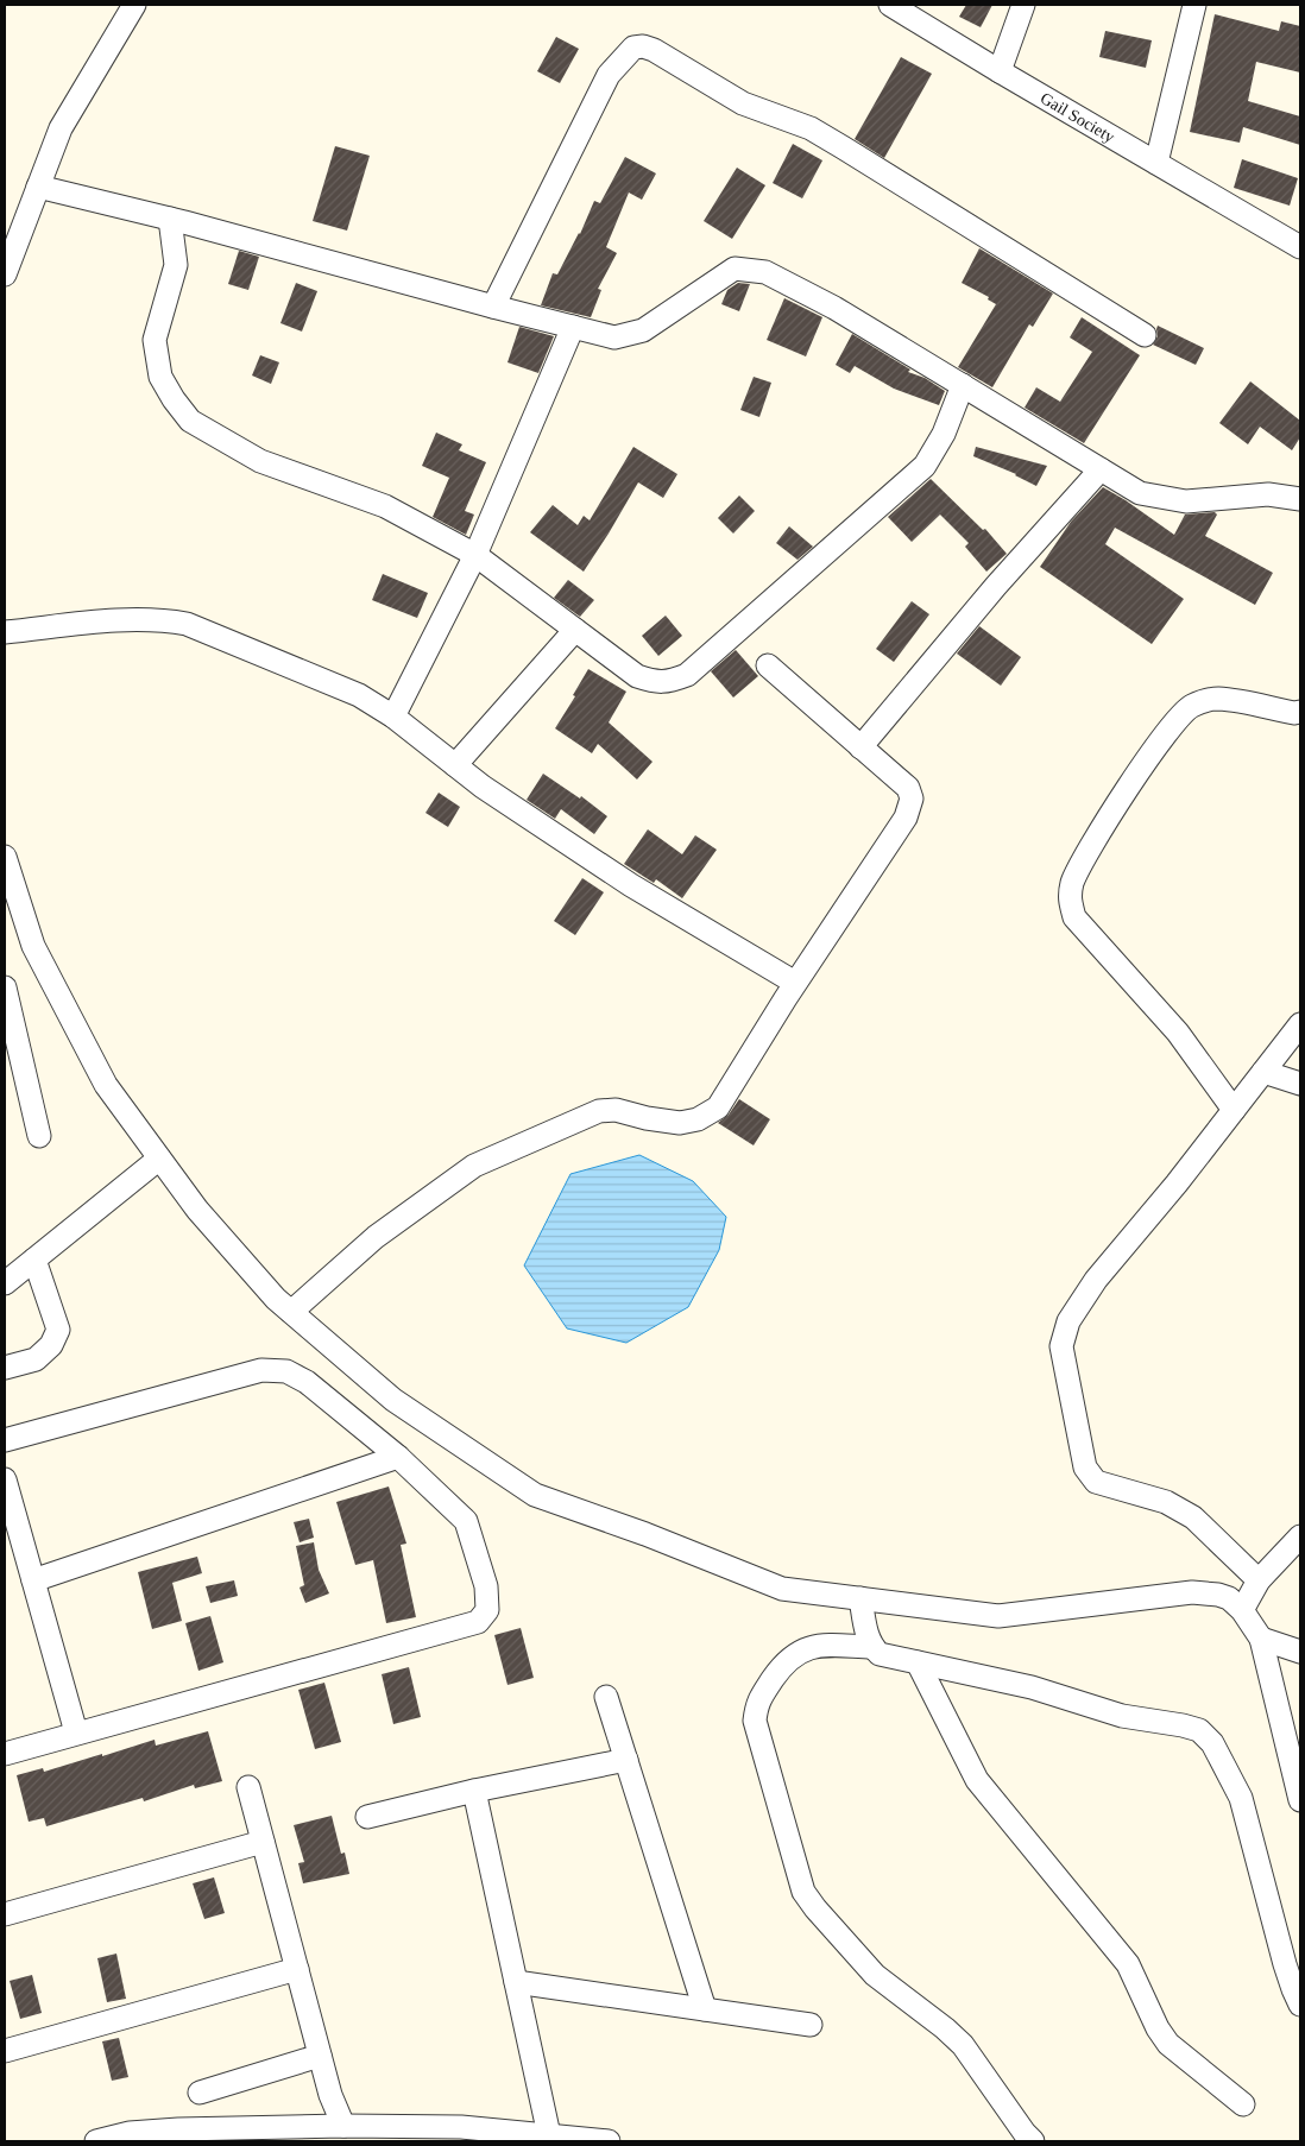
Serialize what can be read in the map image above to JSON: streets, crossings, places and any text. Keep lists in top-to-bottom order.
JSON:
{
  "streets": {
    "street": ["Gail Society"]
  }
}
